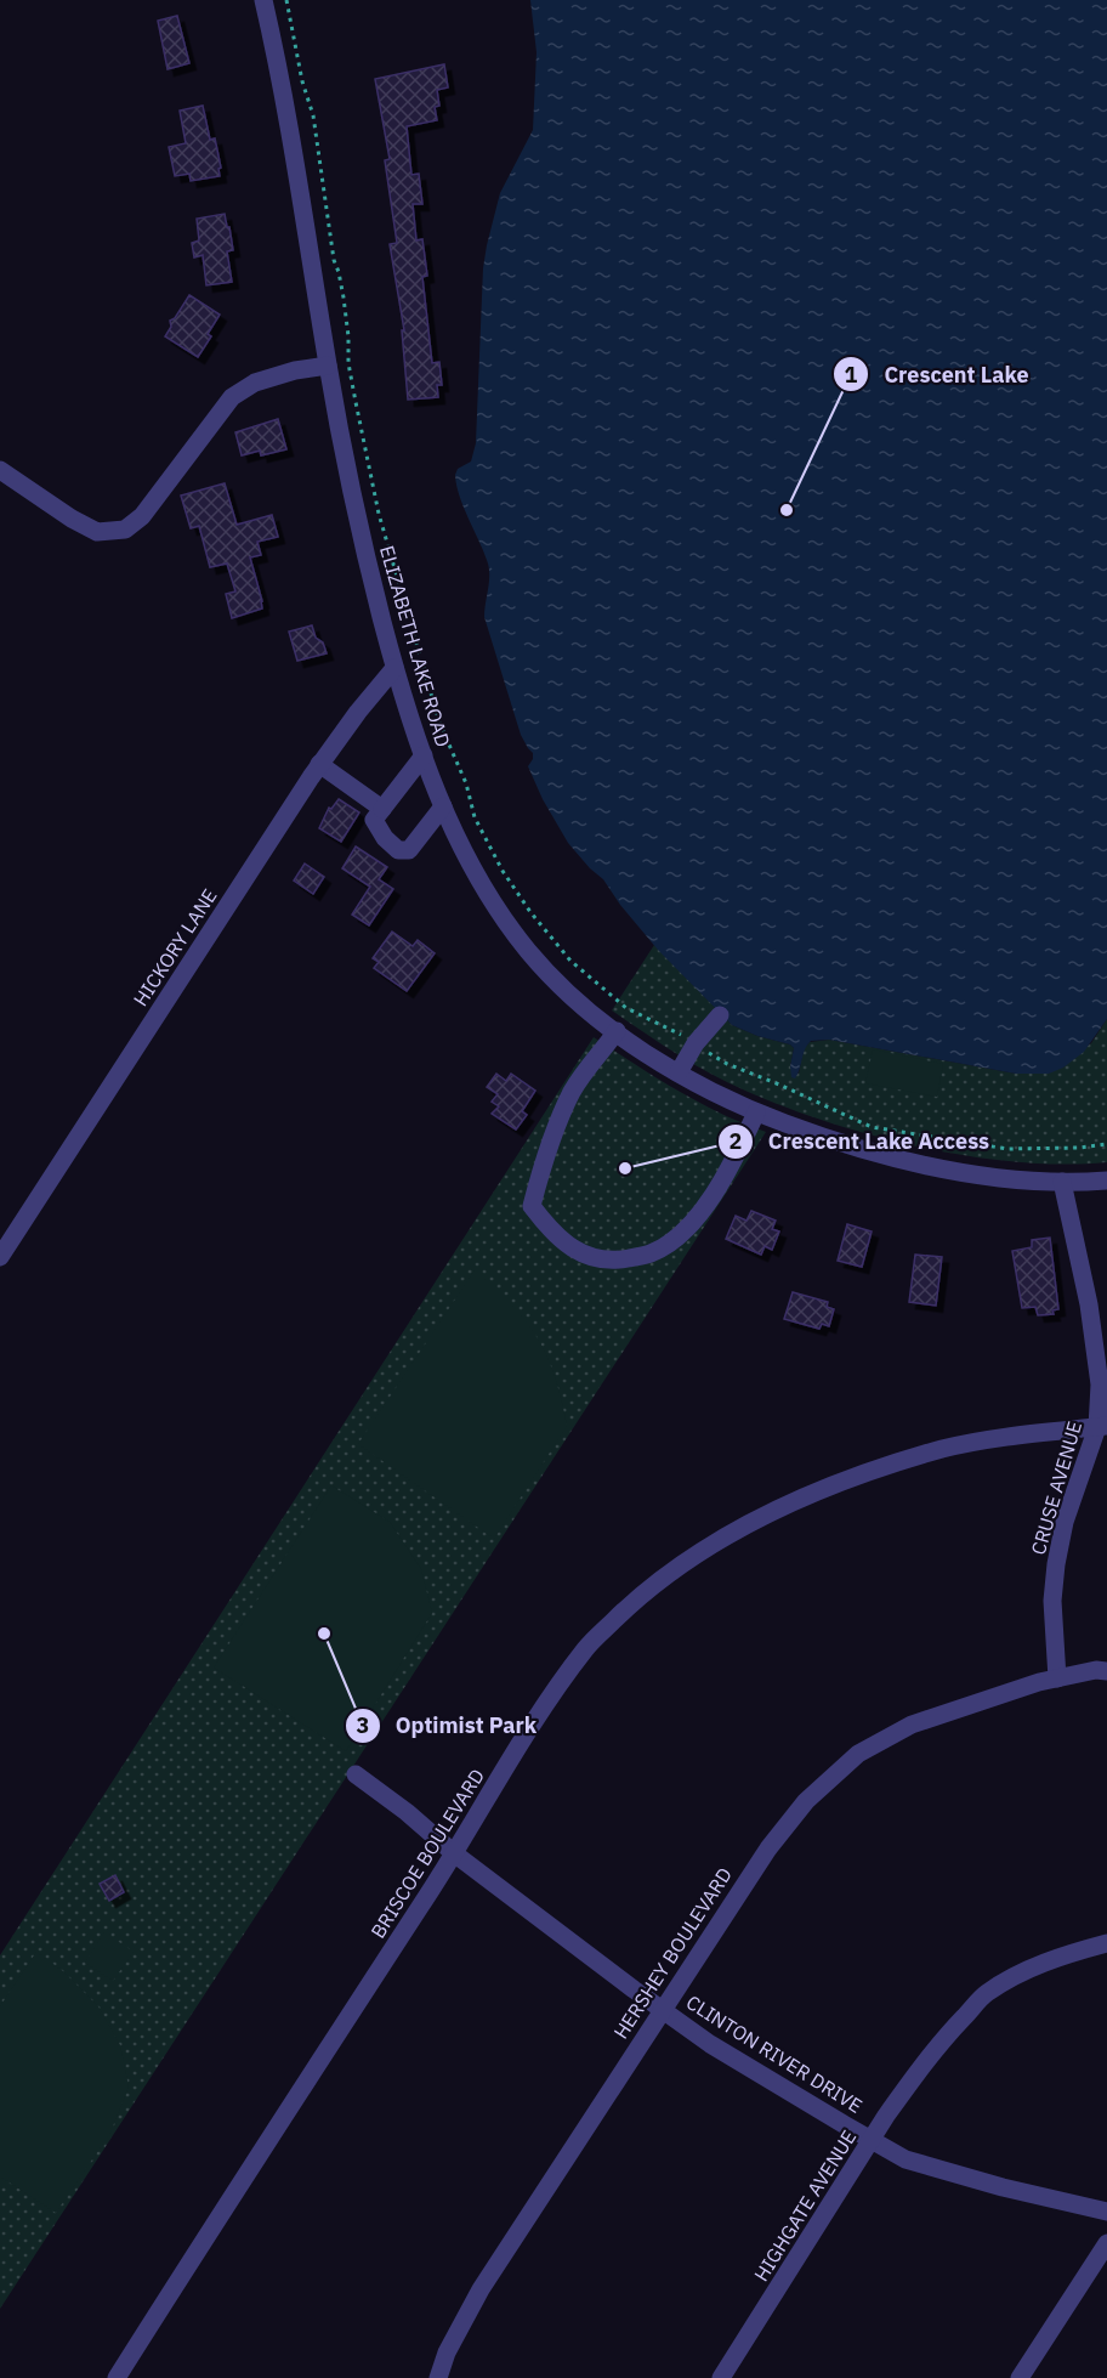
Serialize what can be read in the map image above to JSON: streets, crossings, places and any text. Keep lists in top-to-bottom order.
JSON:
{
  "streets": {
    "street": [
      "ELIZABETH LAKE ROAD",
      "HICKORY LANE",
      "CRUSE AVENUE",
      "BRISCOE BOULEVARD",
      "HERSHEY BOULEVARD",
      "CLINTON RIVER DRIVE",
      "HIGHGATE AVENUE"
    ]
  },
  "crossings": [
    ["ELIZABETH LAKE ROAD", "HICKORY LANE"],
    ["ELIZABETH LAKE ROAD", "CRUSE AVENUE"],
    ["CRUSE AVENUE", "BRISCOE BOULEVARD"],
    ["CRUSE AVENUE", "HERSHEY BOULEVARD"],
    ["BRISCOE BOULEVARD", "CLINTON RIVER DRIVE"],
    ["HERSHEY BOULEVARD", "CLINTON RIVER DRIVE"],
    ["CLINTON RIVER DRIVE", "HIGHGATE AVENUE"]
  ],
  "places": ["Crescent Lake", "Crescent Lake Access", "Optimist Park"]
}
